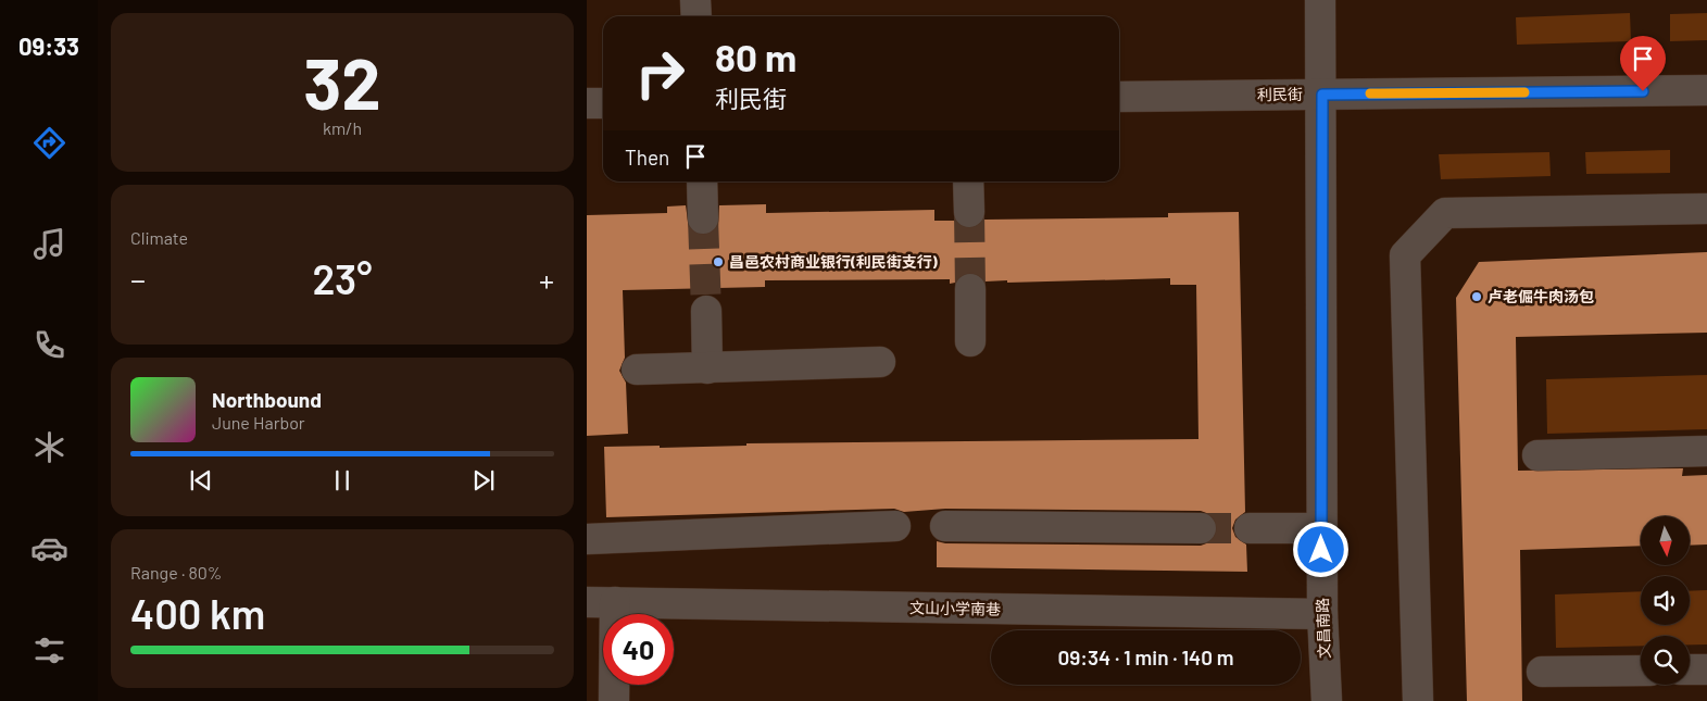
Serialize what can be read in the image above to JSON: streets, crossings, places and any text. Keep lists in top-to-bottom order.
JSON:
{
  "streets": {
    "street": ["利民街", "文山小学南巷", "文昌南路"]
  },
  "crossings": [
    ["利民街", "文昌南路"],
    ["文山小学南巷", "文昌南路"]
  ],
  "places": ["昌邑农村商业银行(利民街支行)", "卢老倔牛肉汤包"],
  "north": "bottom",
  "page": {
    "tabs": "09:33",
    "tile": [
      ["32", "km/h"],
      "Climate",
      ["Range · 80%", "400 km"]
    ],
    "turn": ["80 m", "利民街"],
    "then": "Then",
    "heat": ["−", "23°", "+"],
    "song": ["Northbound", "June Harbor"],
    "limit": "40",
    "trip": "09:34 · 1 min · 140 m"
  }
}
